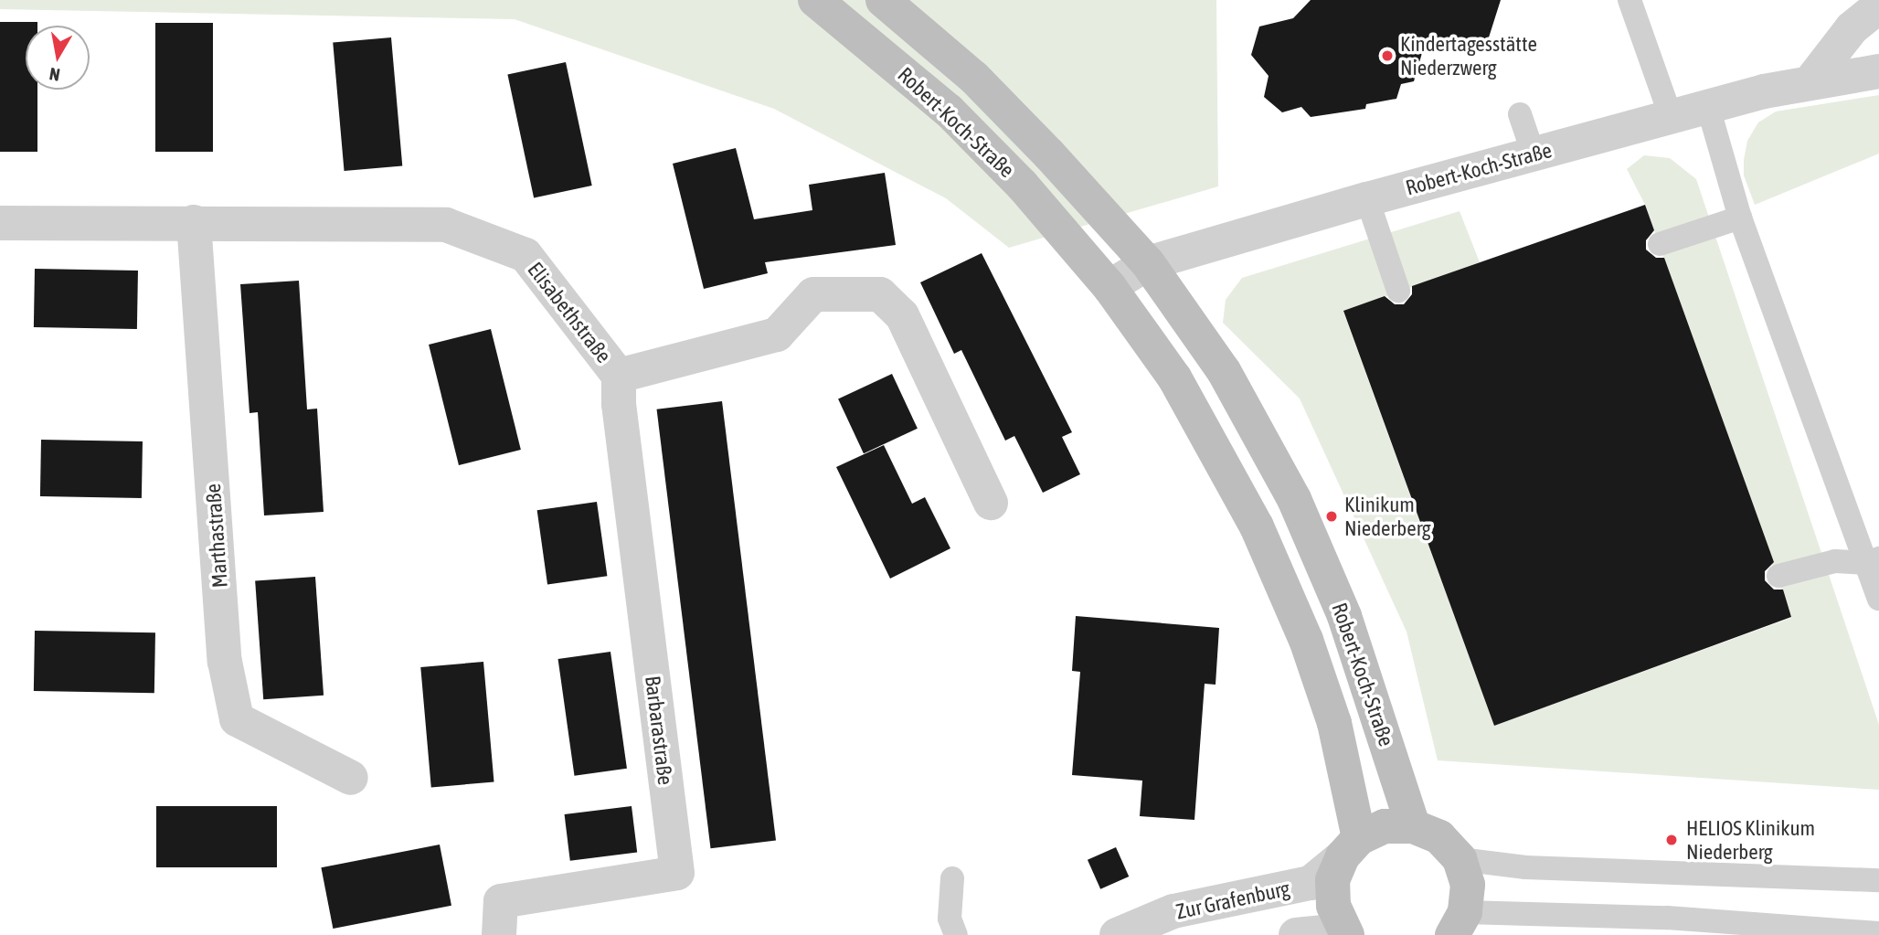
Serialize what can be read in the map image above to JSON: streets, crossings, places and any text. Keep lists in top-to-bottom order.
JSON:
{
  "streets": {
    "street": [
      "Robert-Koch-Straße",
      "Elisabethstraße",
      "Marthastraße",
      "Barbarastraße",
      "Zur Grafenburg"
    ]
  },
  "crossings": [
    ["Robert-Koch-Straße", "Zur Grafenburg"],
    ["Elisabethstraße", "Marthastraße"],
    ["Elisabethstraße", "Barbarastraße"]
  ],
  "places": ["Kindertagesstätte Niederzwerg", "Klinikum Niederberg", "HELIOS Klinikum Niederberg"],
  "north": "bottom"
}
